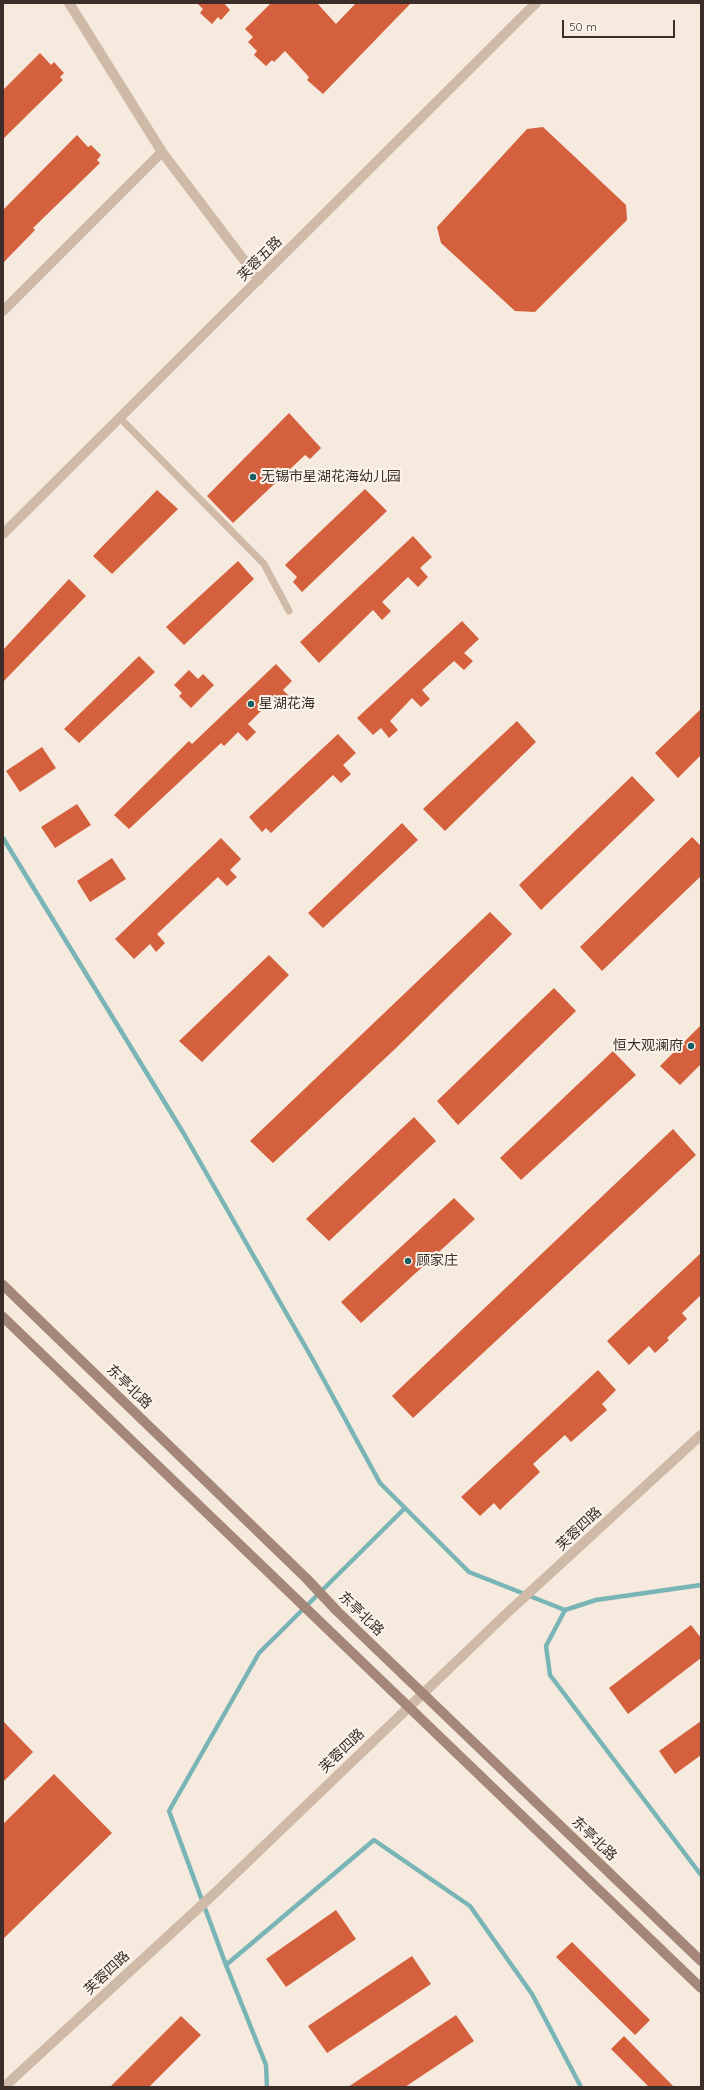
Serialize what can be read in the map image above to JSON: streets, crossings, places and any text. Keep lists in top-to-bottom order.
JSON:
{
  "streets": {
    "main road": ["东亭北路"],
    "street": ["芙蓉五路", "芙蓉四路"]
  },
  "crossings": [
    ["东亭北路", "芙蓉四路"]
  ],
  "places": [
    "无锡市星湖花海幼儿园",
    "星湖花海",
    "恒大观澜府",
    "顾家庄"
  ],
  "scale_bar": "50 m"
}
